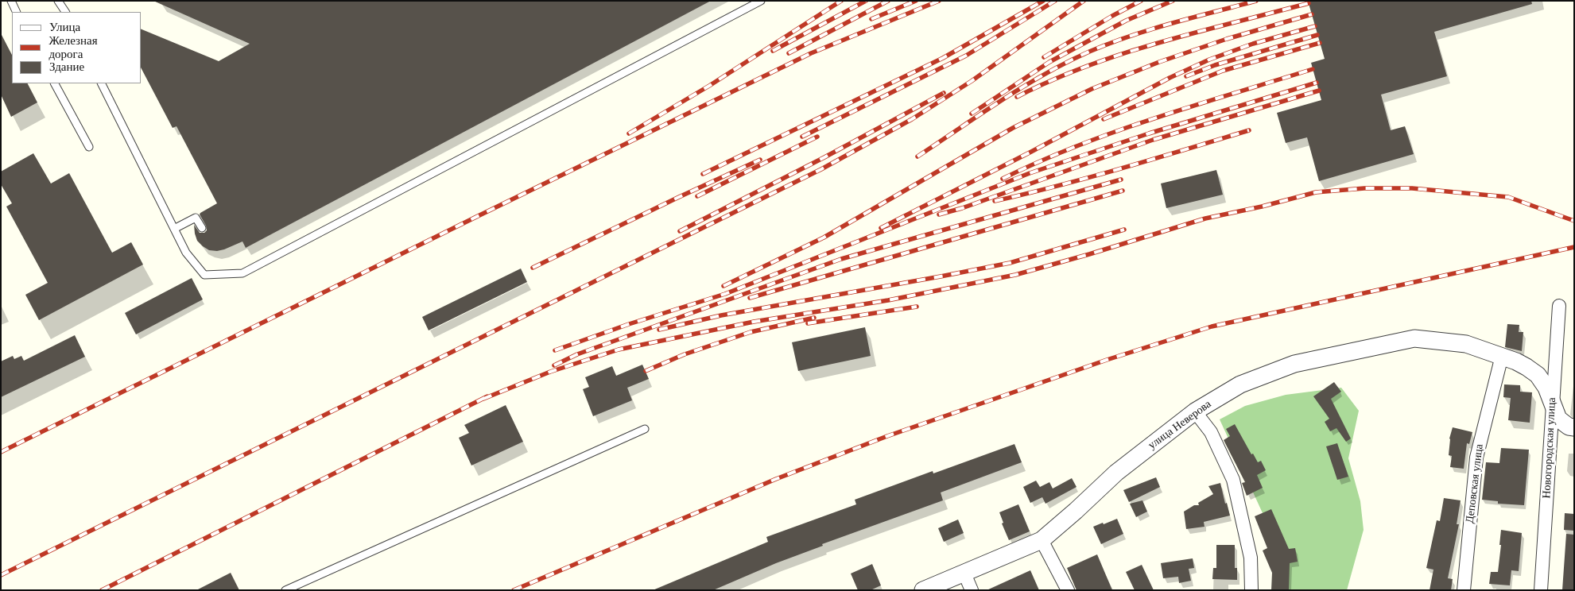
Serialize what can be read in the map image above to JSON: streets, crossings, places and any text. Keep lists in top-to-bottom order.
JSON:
{
  "streets": {
    "street": ["улица Неверова", "Новогородская улица", "Деповская улица"]
  },
  "crossings": [
    ["улица Неверова", "Новогородская улица"],
    ["улица Неверова", "Деповская улица"]
  ],
  "legend": ["Улица", "Железная дорога", "Здание"]
}
